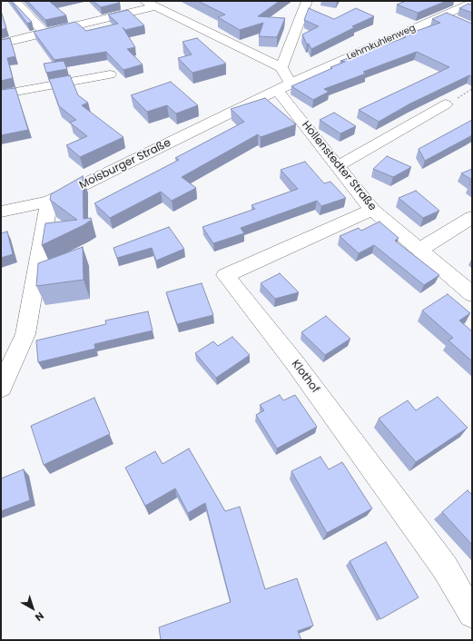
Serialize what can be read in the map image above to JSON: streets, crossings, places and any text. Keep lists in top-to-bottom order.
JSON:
{
  "streets": {
    "street": [
      "Lehmkuhlenweg",
      "Moisburger Straße",
      "Hollenstedter Straße",
      "Klothof"
    ]
  },
  "crossings": [
    ["Lehmkuhlenweg", "Moisburger Straße"],
    ["Lehmkuhlenweg", "Hollenstedter Straße"],
    ["Moisburger Straße", "Hollenstedter Straße"],
    ["Hollenstedter Straße", "Klothof"]
  ],
  "north": "bottom right"
}
